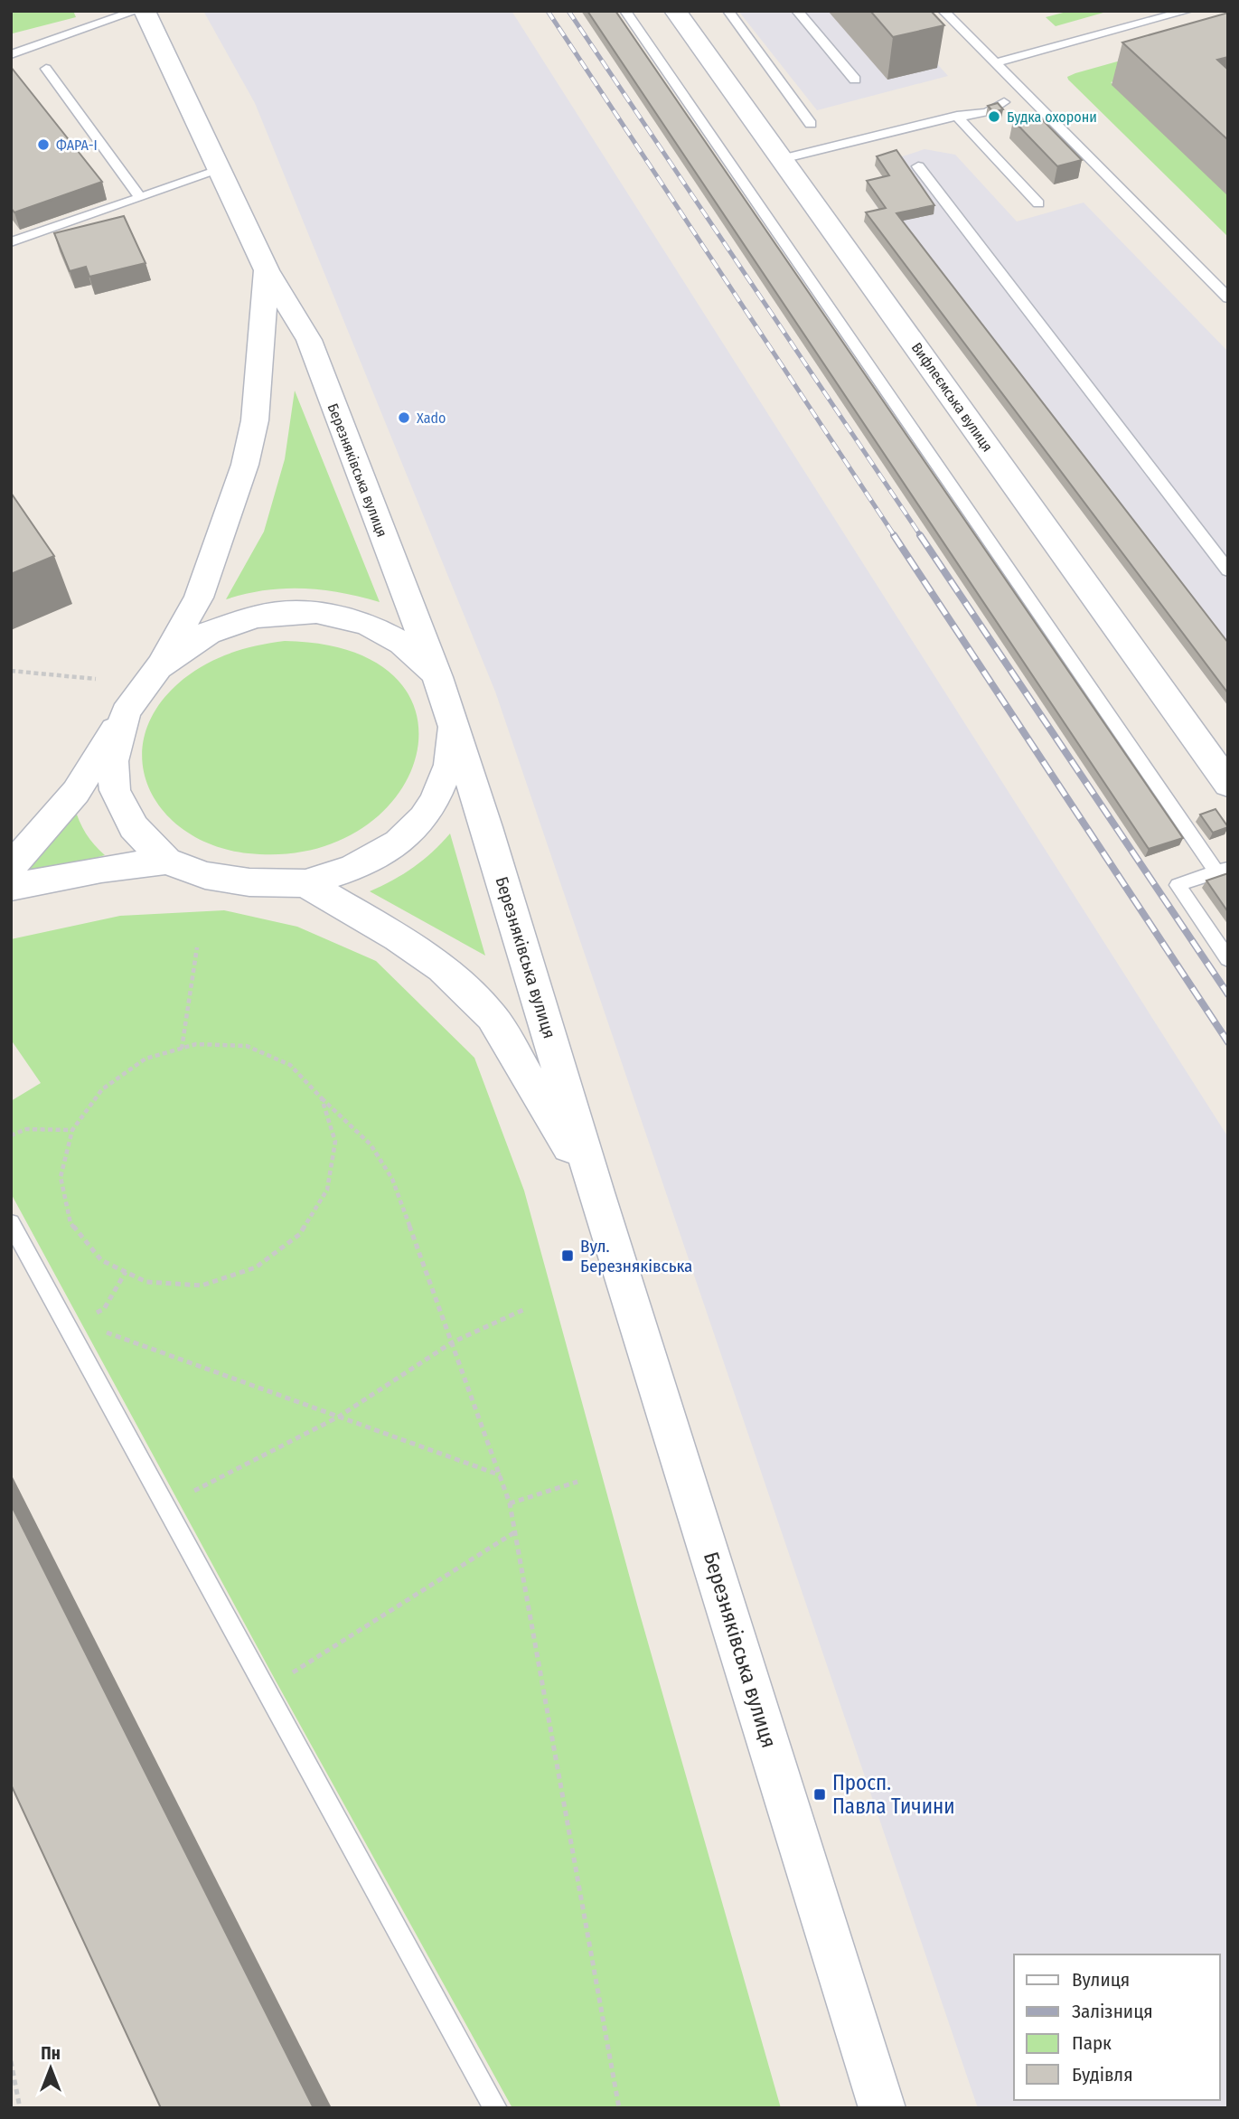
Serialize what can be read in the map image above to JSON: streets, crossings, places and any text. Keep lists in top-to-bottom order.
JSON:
{
  "streets": {
    "street": ["Вифлеємська вулиця", "Березняківська вулиця"]
  },
  "places": {
    "other": ["Будка охорони", "ФАРА-І", "Xado"],
    "transit": ["Вул. Березняківська", "Просп. Павла Тичини"]
  },
  "legend": [
    "Вулиця",
    "Залізниця",
    "Парк",
    "Будівля"
  ],
  "north": "top"
}
